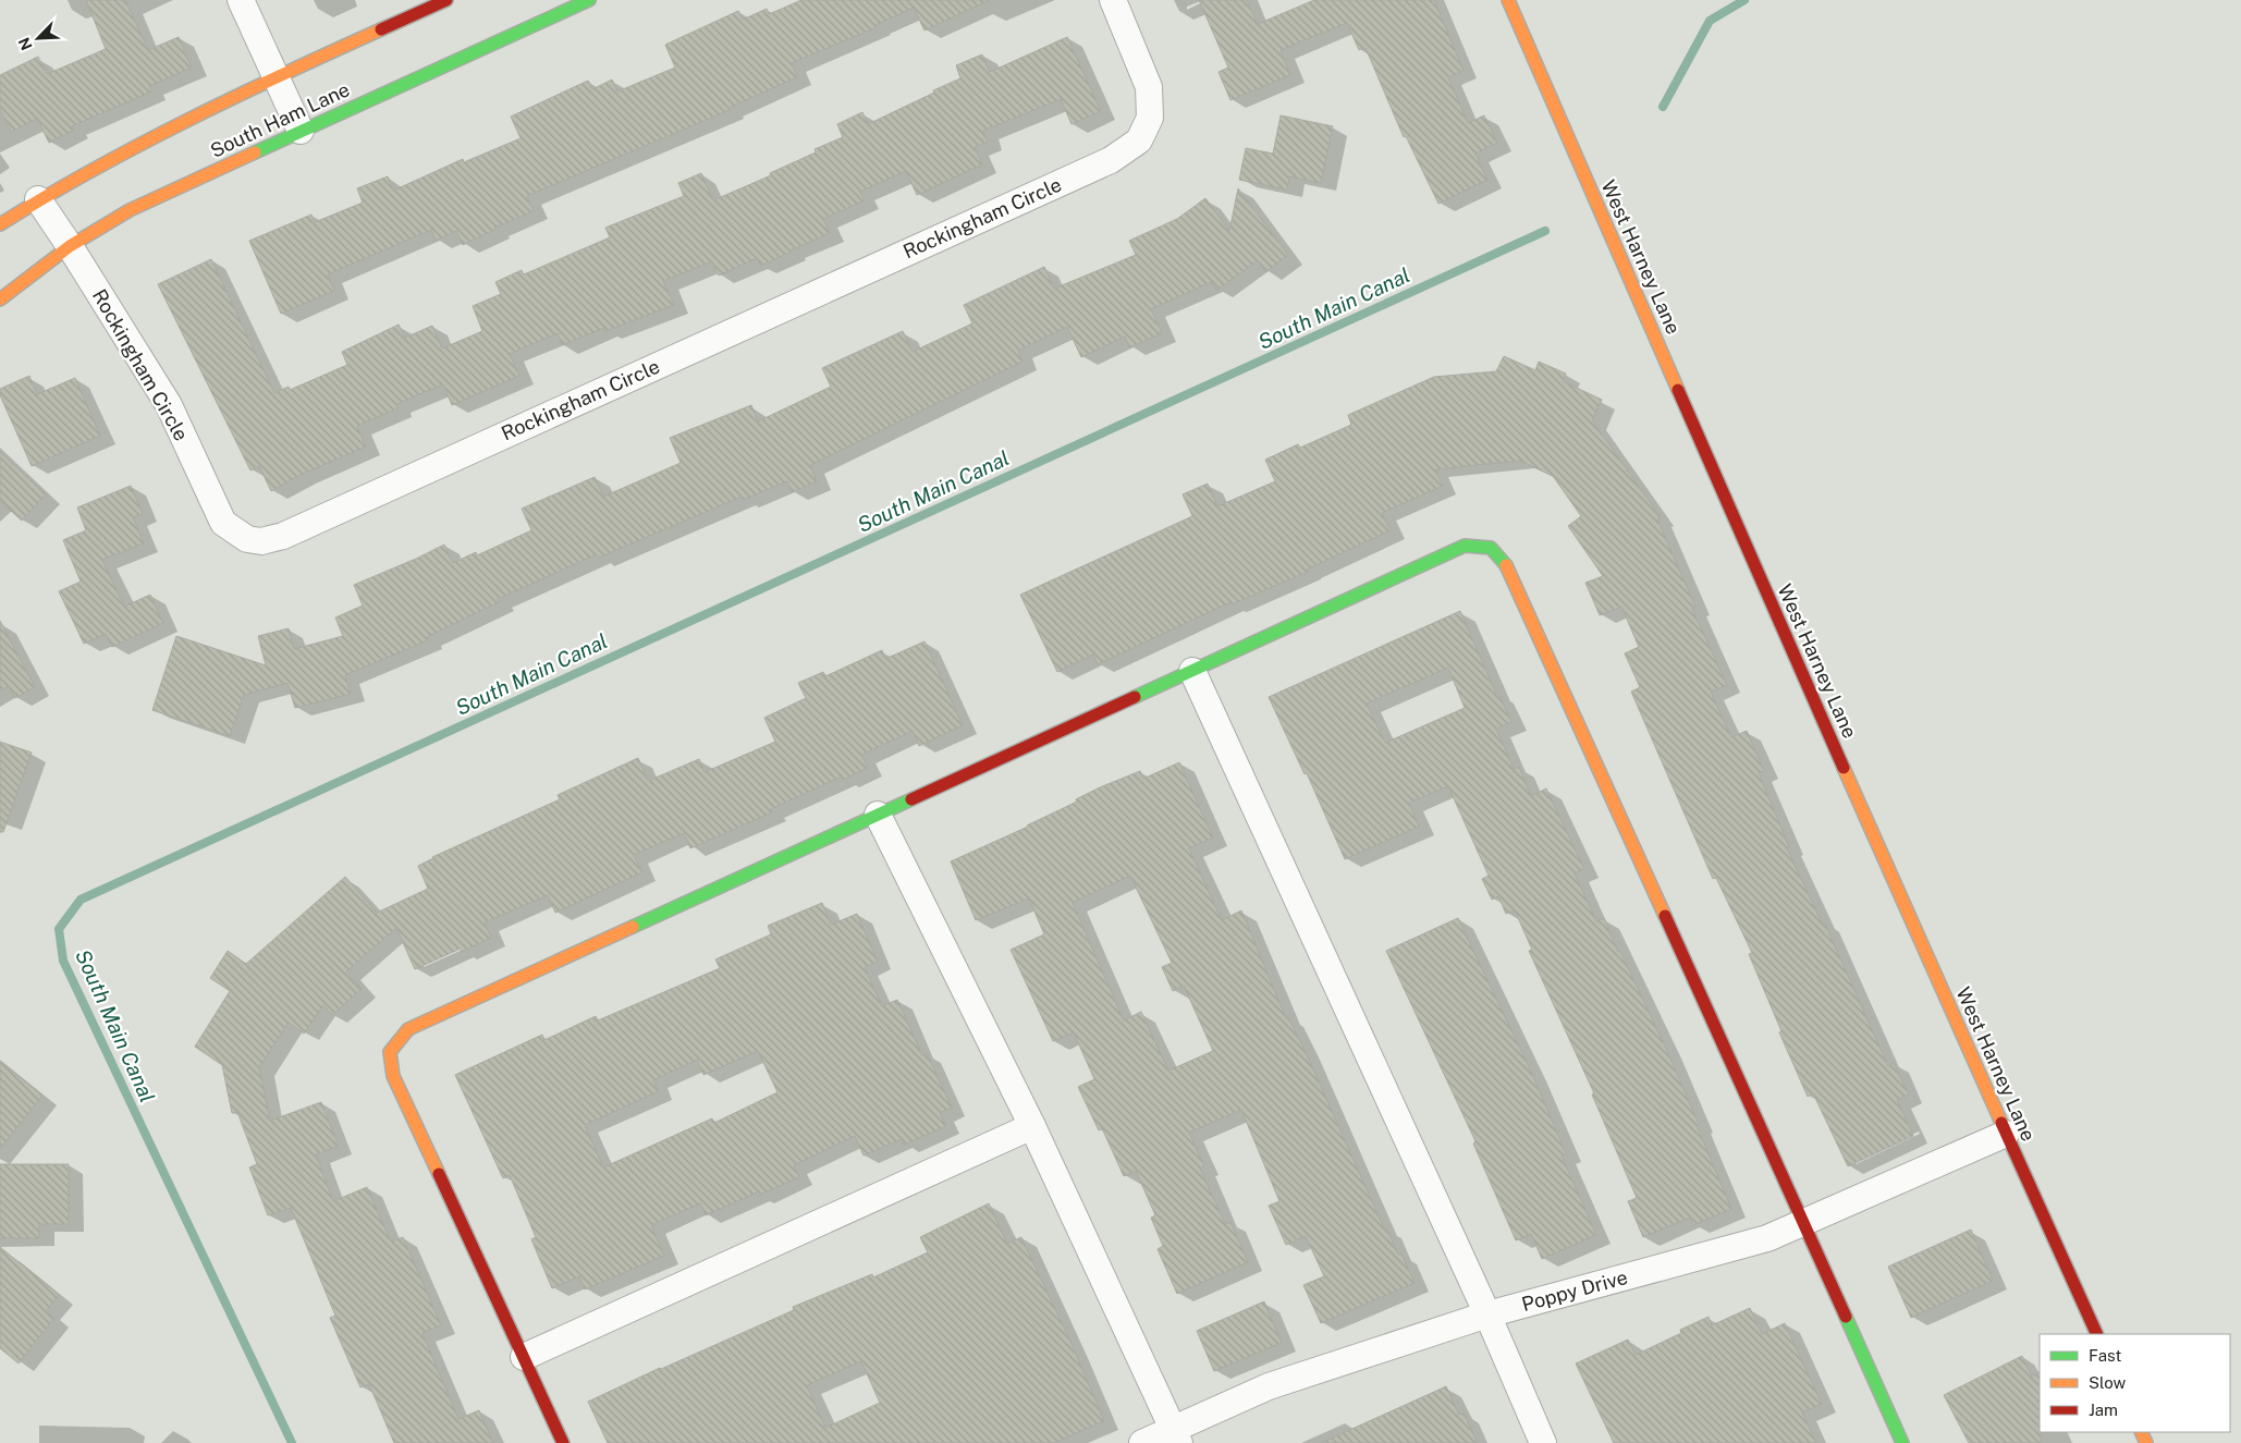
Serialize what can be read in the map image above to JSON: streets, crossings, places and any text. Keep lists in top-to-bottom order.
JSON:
{
  "streets": {
    "main road": ["South Ham Lane", "West Harney Lane"],
    "street": ["Rockingham Circle", "Poppy Drive"]
  },
  "crossings": [
    ["South Ham Lane", "Rockingham Circle"],
    ["West Harney Lane", "Poppy Drive"]
  ],
  "water": ["South Main Canal"],
  "legend": ["Fast", "Slow", "Jam"],
  "north": "bottom left"
}
